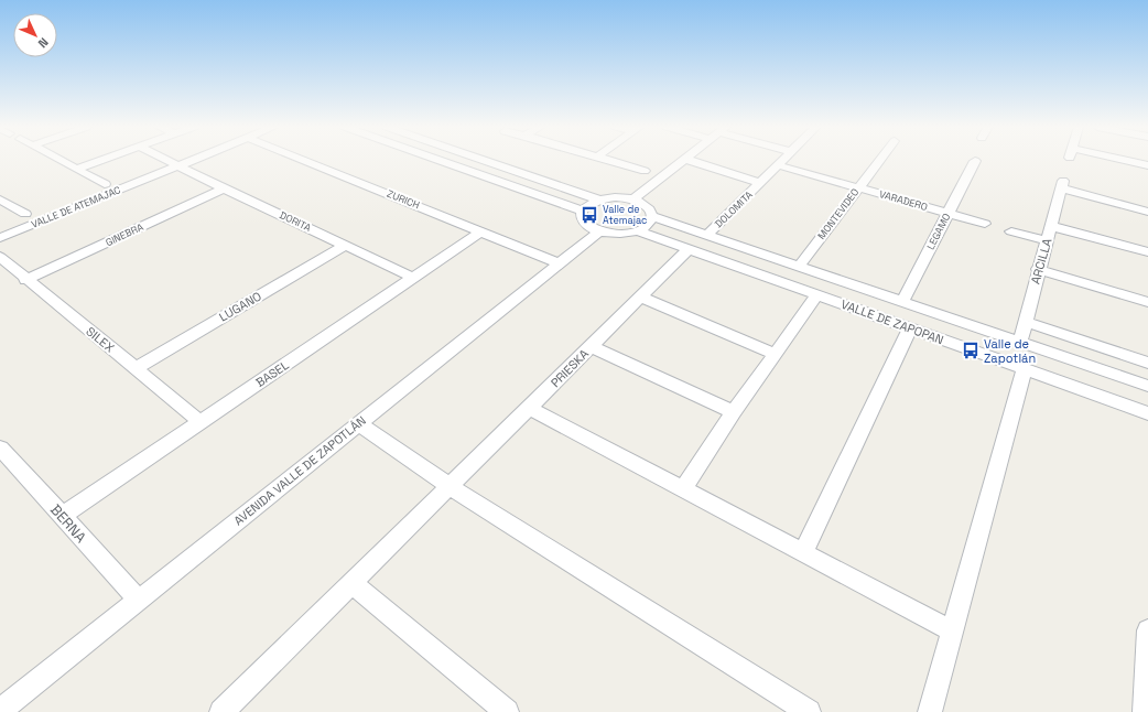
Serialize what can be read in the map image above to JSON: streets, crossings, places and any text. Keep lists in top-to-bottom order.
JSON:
{
  "streets": {
    "street": [
      "ZURICH",
      "VARADERO",
      "VALLE DE ATEMAJAC",
      "DOLOMITA",
      "MONTEVIDEO",
      "DORITA",
      "LEGAMO",
      "GINEBRA",
      "ARCILLA",
      "LUGANO",
      "VALLE DE ZAPOPAN",
      "SILEX",
      "PRIESKA",
      "BASEL",
      "AVENIDA VALLE DE ZAPOTLÁN",
      "BERNA"
    ]
  },
  "crossings": [
    ["ZURICH", "BASEL"],
    ["ZURICH", "AVENIDA VALLE DE ZAPOTLÁN"],
    ["VARADERO", "DOLOMITA"],
    ["VARADERO", "MONTEVIDEO"],
    ["VARADERO", "LEGAMO"],
    ["VALLE DE ATEMAJAC", "DORITA"],
    ["DOLOMITA", "VALLE DE ZAPOPAN"],
    ["MONTEVIDEO", "VALLE DE ZAPOPAN"],
    ["DORITA", "GINEBRA"],
    ["DORITA", "LUGANO"],
    ["DORITA", "BASEL"],
    ["LEGAMO", "VALLE DE ZAPOPAN"],
    ["GINEBRA", "SILEX"],
    ["ARCILLA", "VALLE DE ZAPOPAN"],
    ["LUGANO", "SILEX"],
    ["VALLE DE ZAPOPAN", "PRIESKA"],
    ["SILEX", "BASEL"],
    ["BASEL", "BERNA"],
    ["AVENIDA VALLE DE ZAPOTLÁN", "BERNA"]
  ],
  "places": {
    "bus stop": ["Valle de Atemajac", "Valle de Zapotlán"]
  },
  "north": "bottom right"
}
